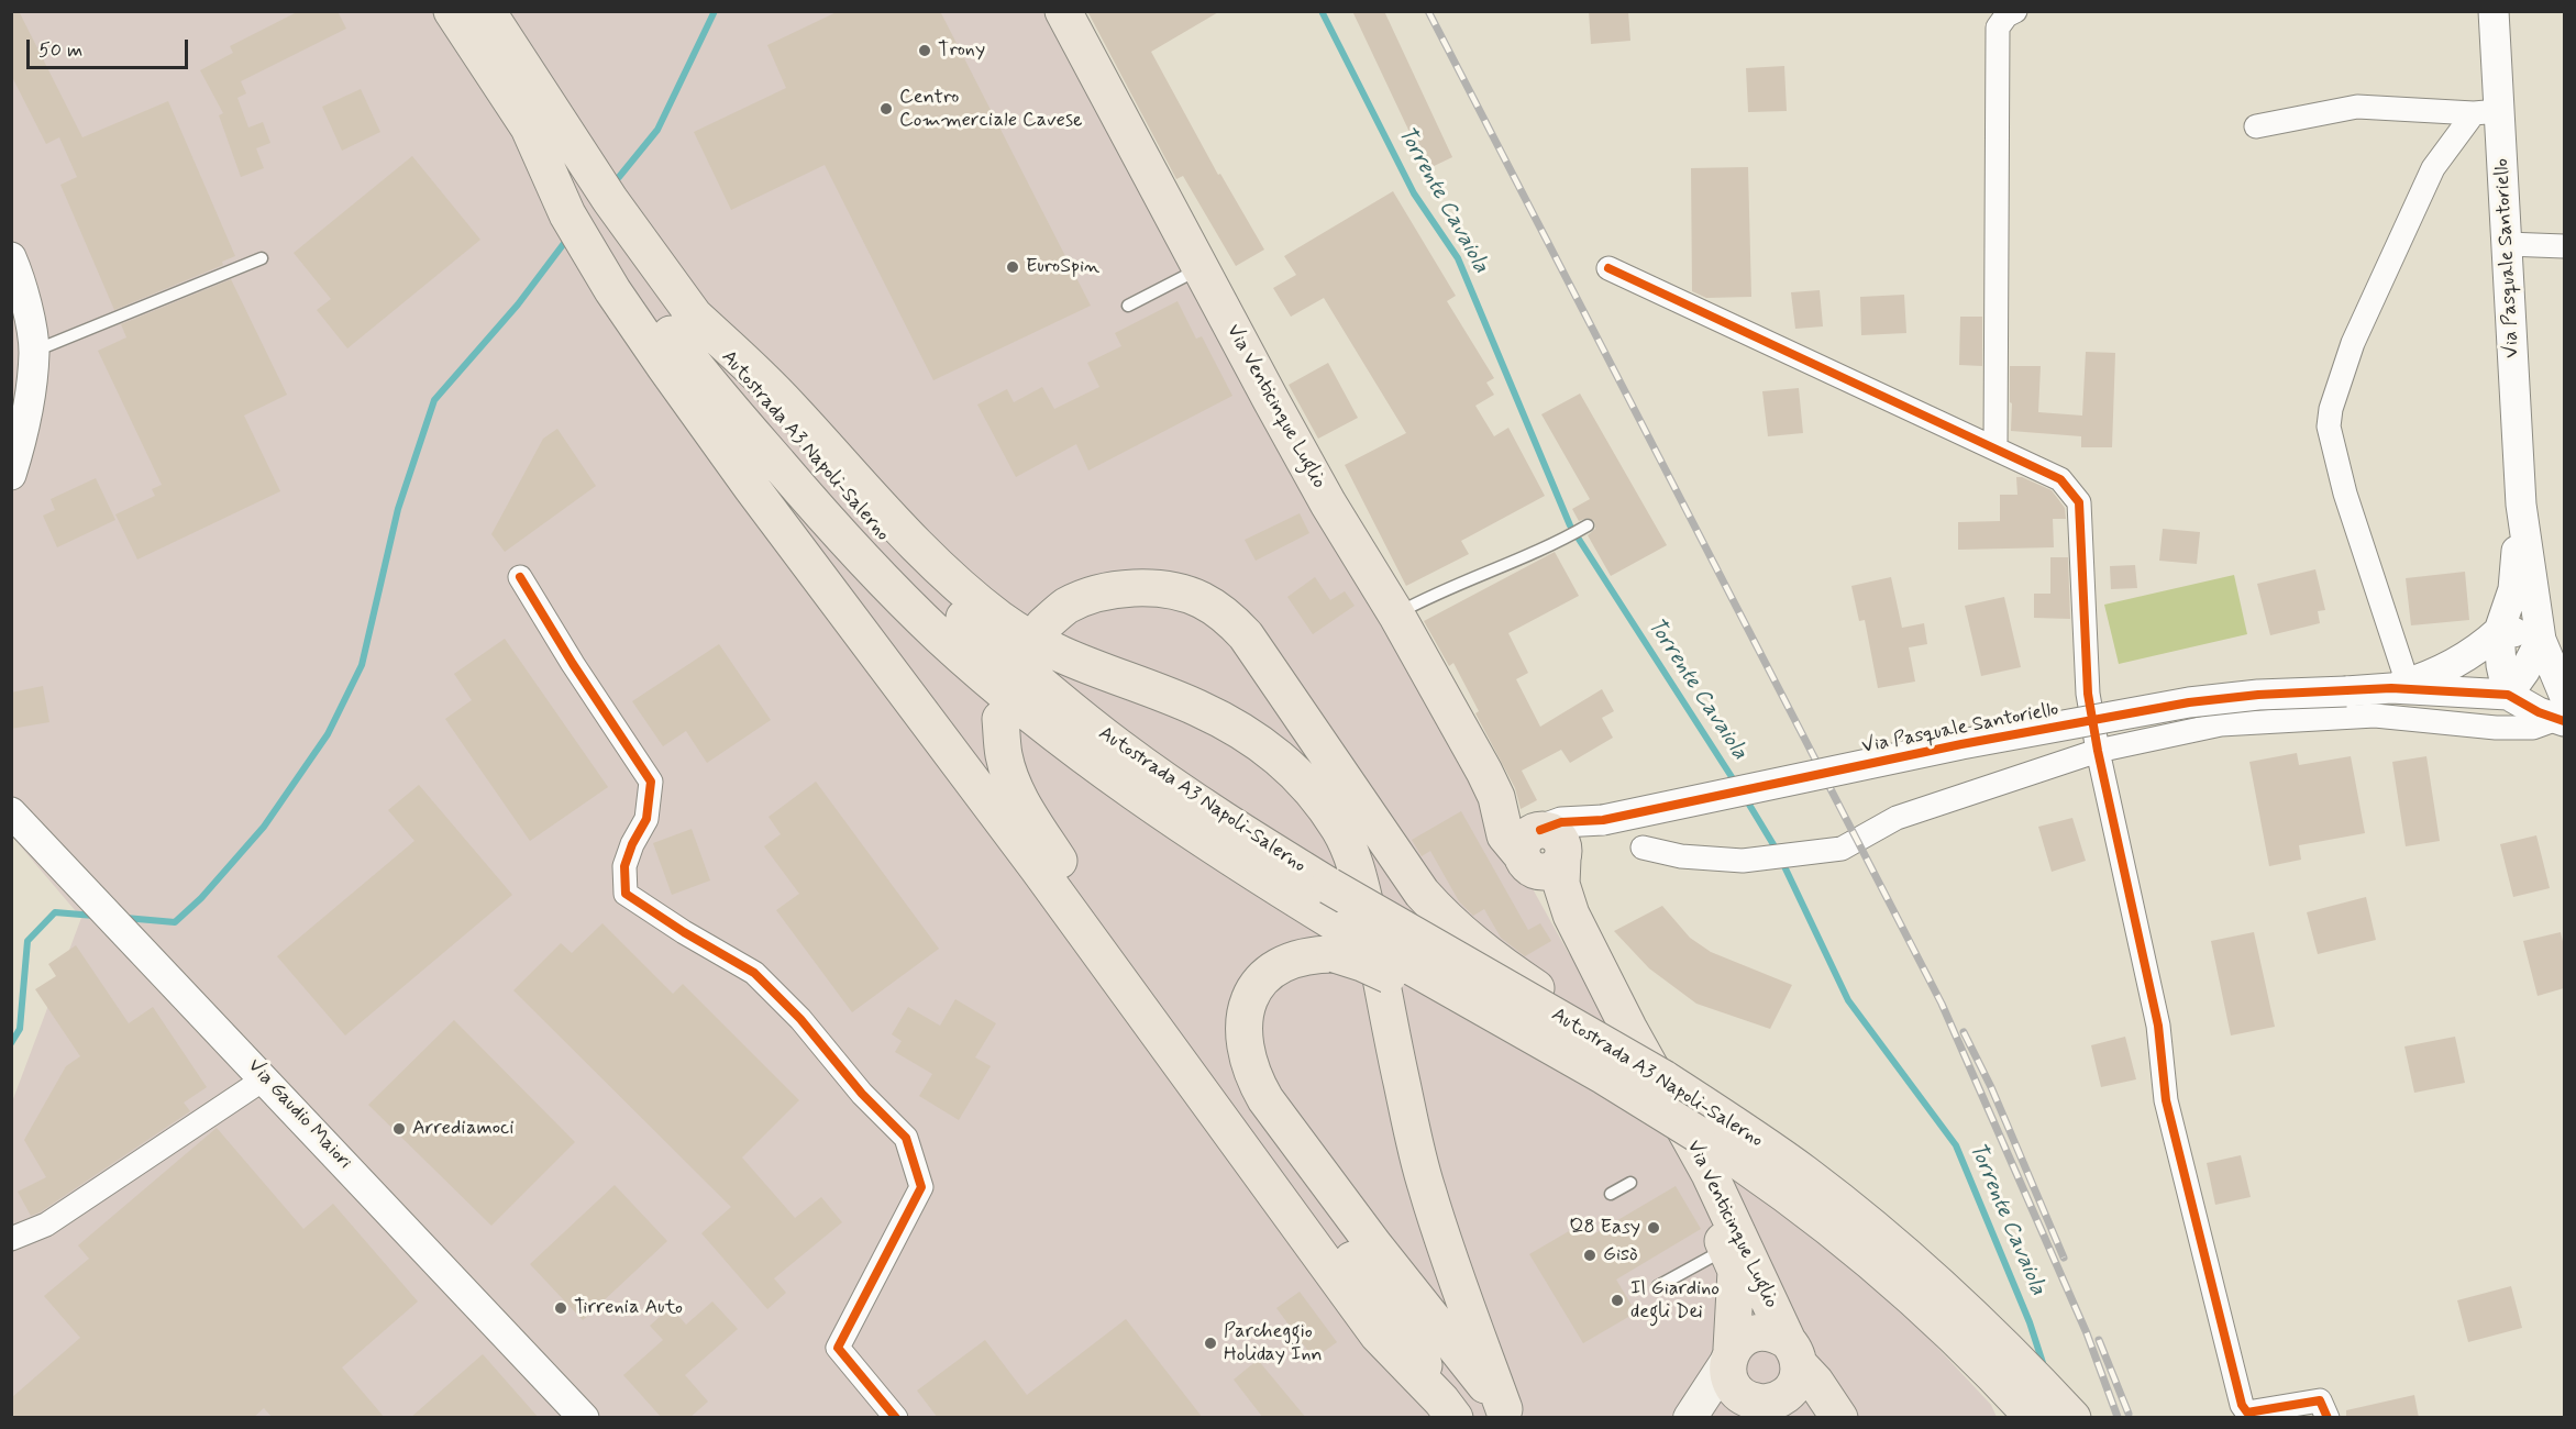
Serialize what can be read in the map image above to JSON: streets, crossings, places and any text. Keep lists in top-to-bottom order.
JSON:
{
  "streets": {
    "main road": ["Via Venticinque Luglio", "Autostrada A3 Napoli-Salerno"],
    "street": ["Via Pasquale Santoriello", "Via Gaudio Maiori"]
  },
  "crossings": [
    ["Via Pasquale Santoriello", "Via Venticinque Luglio"]
  ],
  "water": ["Torrente Cavaiola"],
  "places": [
    "Trony",
    "Centro Commerciale Cavese",
    "EuroSpin",
    "Arrediamoci",
    "Q8 Easy",
    "Gisò",
    "Il Giardino degli Dei",
    "Tirrenia Auto",
    "Parcheggio Holiday Inn"
  ],
  "scale_bar": "50 m"
}
